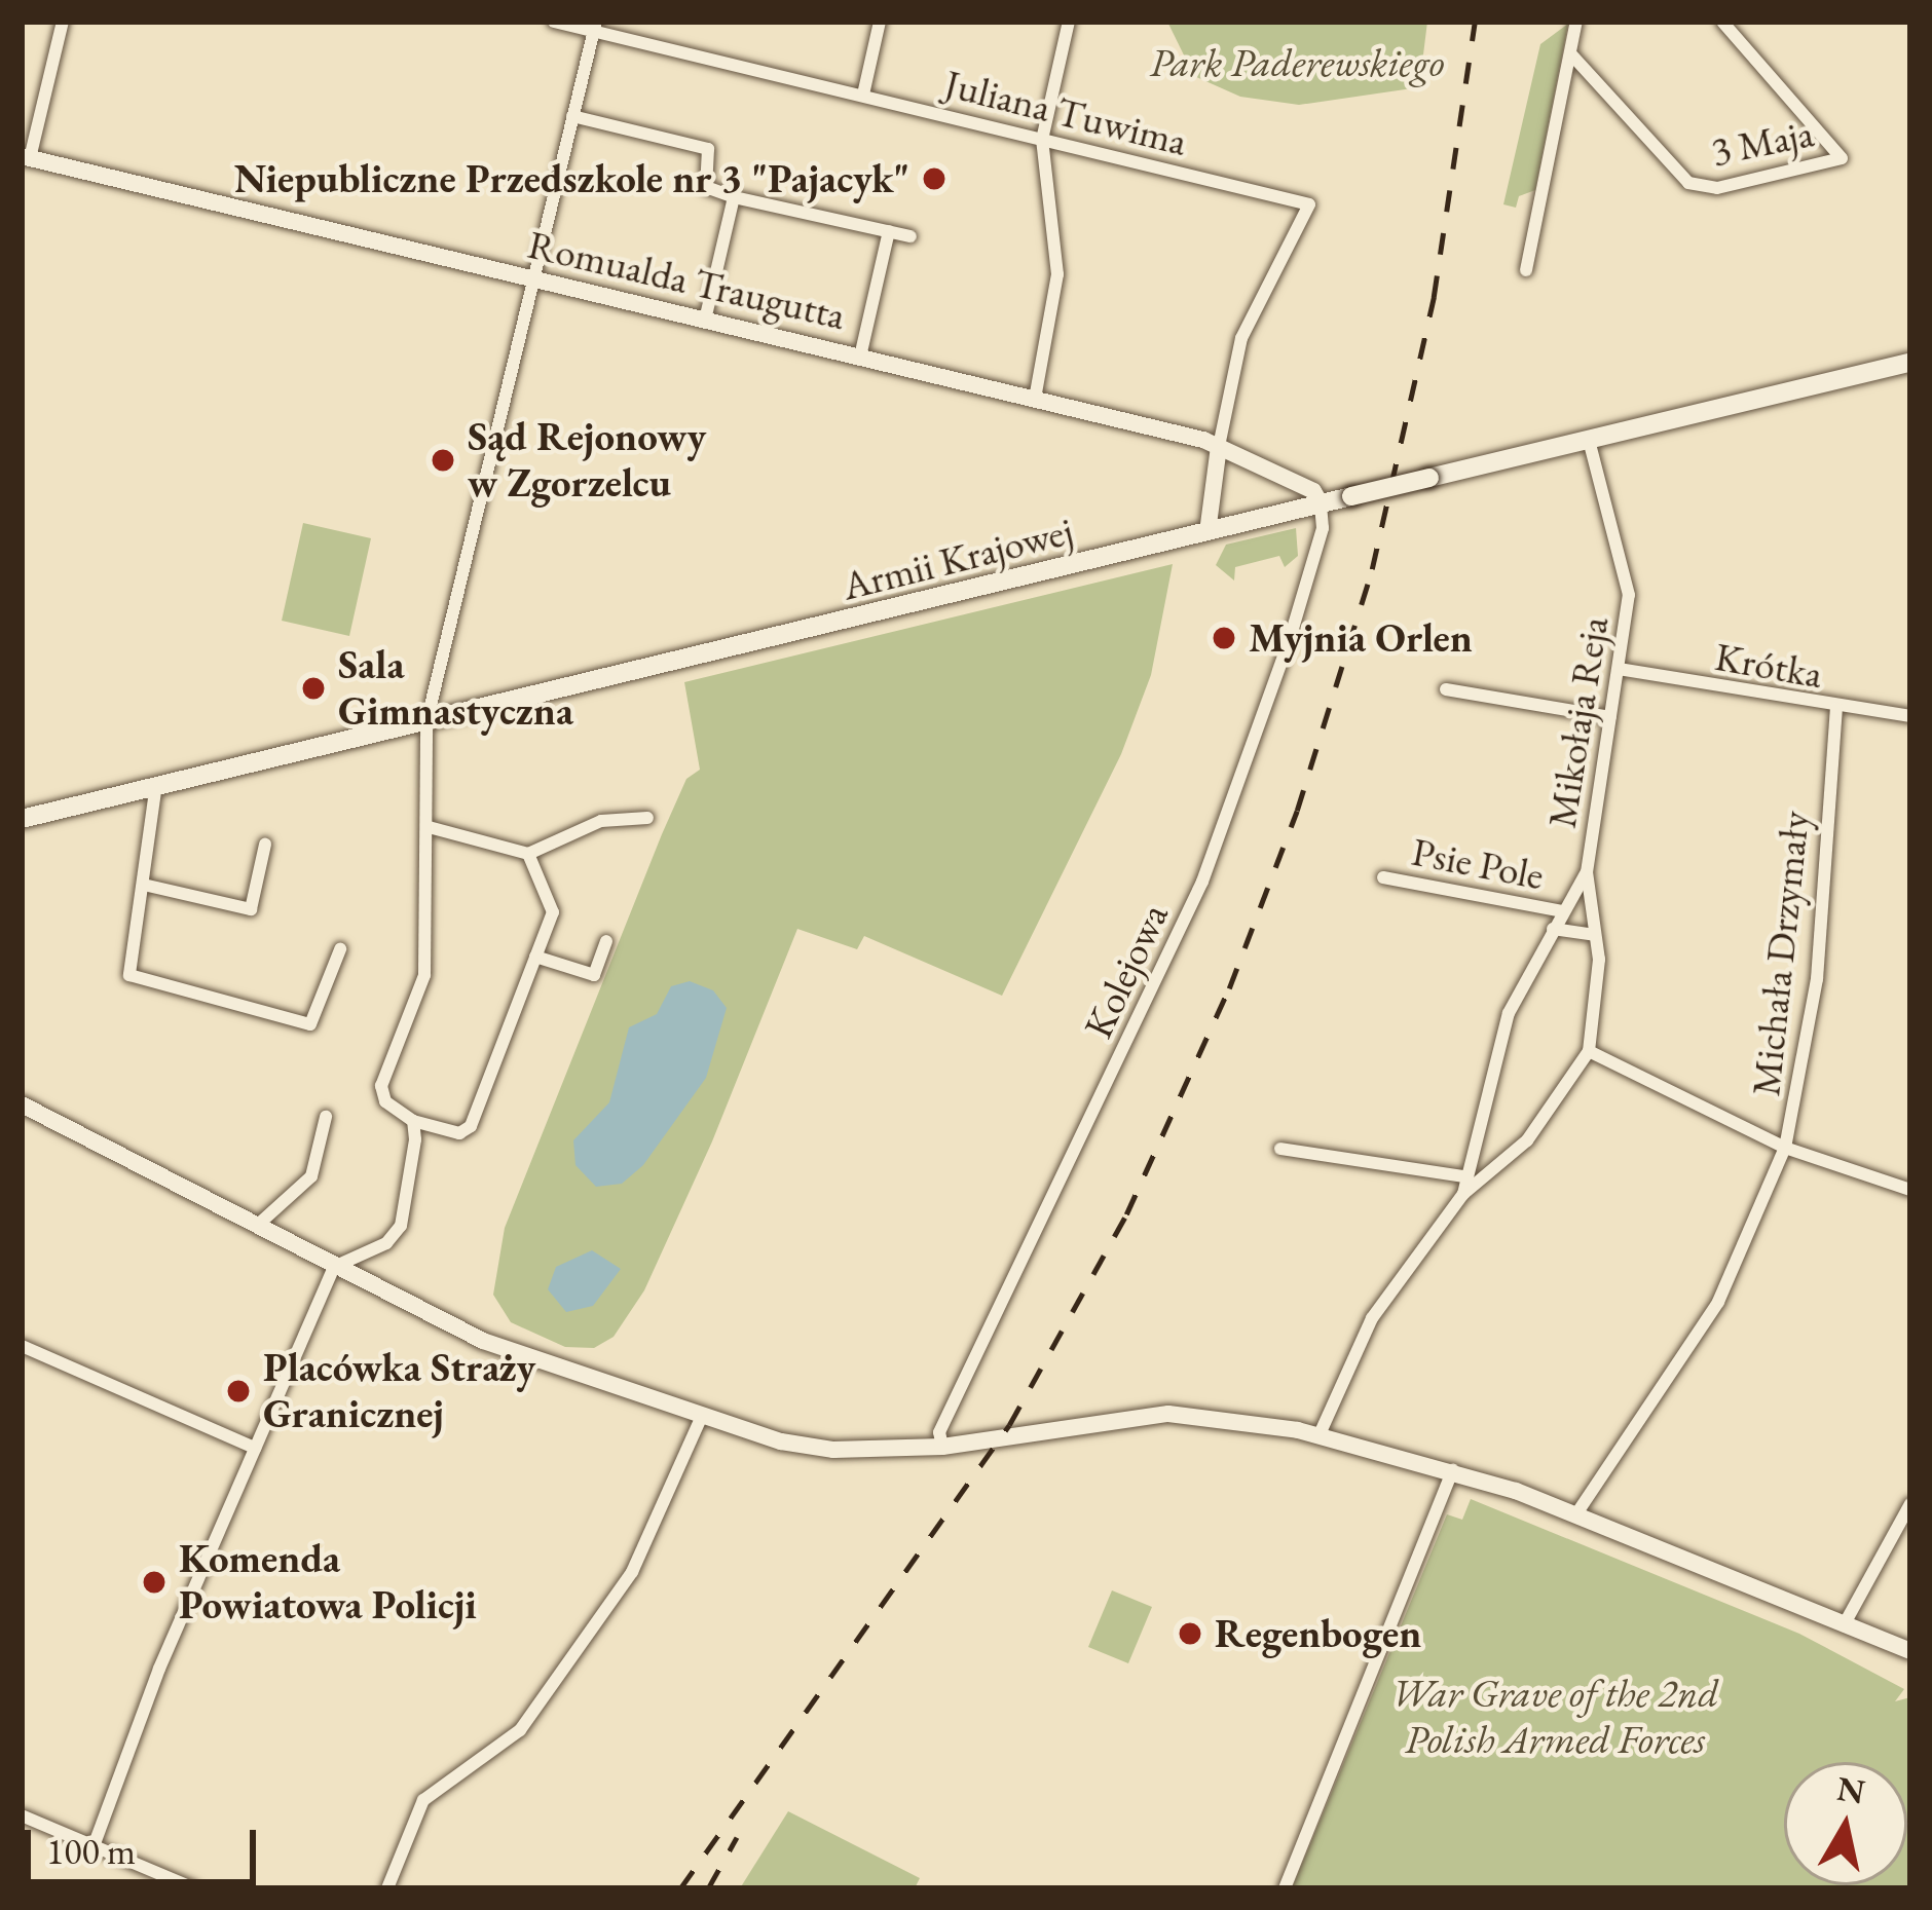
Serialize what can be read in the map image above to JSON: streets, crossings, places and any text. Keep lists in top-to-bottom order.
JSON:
{
  "streets": {
    "main road": ["Armii Krajowej"],
    "street": [
      "Juliana Tuwima",
      "3 Maja",
      "Romualda Traugutta",
      "Krótka",
      "Mikołaja Reja",
      "Psie Pole",
      "Michała Drzymały",
      "Kolejowa"
    ]
  },
  "crossings": [
    ["Juliana Tuwima", "Romualda Traugutta"],
    ["Romualda Traugutta", "Armii Krajowej"],
    ["Romualda Traugutta", "Kolejowa"],
    ["Armii Krajowej", "Mikołaja Reja"],
    ["Armii Krajowej", "Kolejowa"],
    ["Krótka", "Mikołaja Reja"],
    ["Krótka", "Michała Drzymały"],
    ["Mikołaja Reja", "Psie Pole"]
  ],
  "parks": ["Park Paderewskiego", "War Grave of the 2nd Polish Armed Forces"],
  "places": [
    "Niepubliczne Przedszkole nr 3 \"Pajacyk\"",
    "Sąd Rejonowy w Zgorzelcu",
    "Myjnia Orlen",
    "Sala Gimnastyczna",
    "Placówka Straży Granicznej",
    "Komenda Powiatowa Policji",
    "Regenbogen"
  ],
  "scale_bar": "100 m",
  "north": "top"
}
